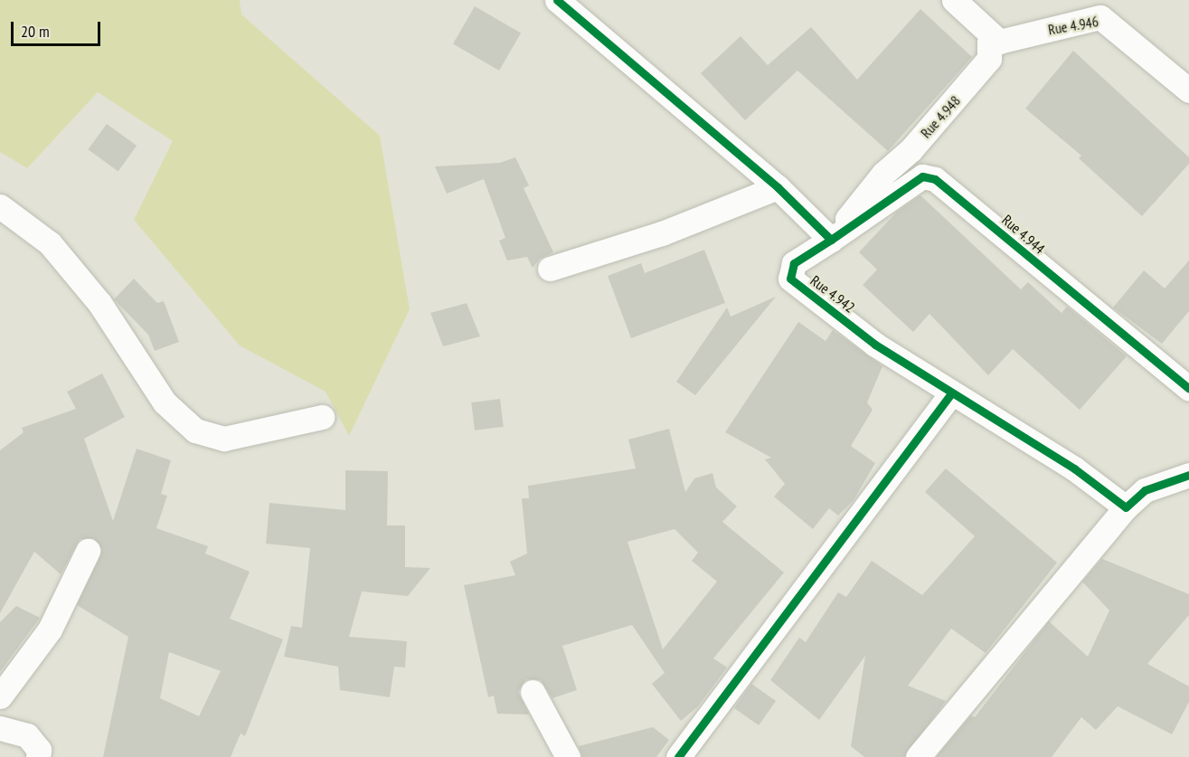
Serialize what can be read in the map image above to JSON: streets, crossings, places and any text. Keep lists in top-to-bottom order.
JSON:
{
  "streets": {
    "street": [
      "Rue 4.946",
      "Rue 4.948",
      "Rue 4.944",
      "Rue 4.942"
    ]
  },
  "crossings": [
    ["Rue 4.946", "Rue 4.948"],
    ["Rue 4.948", "Rue 4.944"],
    ["Rue 4.948", "Rue 4.942"],
    ["Rue 4.944", "Rue 4.942"]
  ],
  "scale_bar": "20 m"
}
